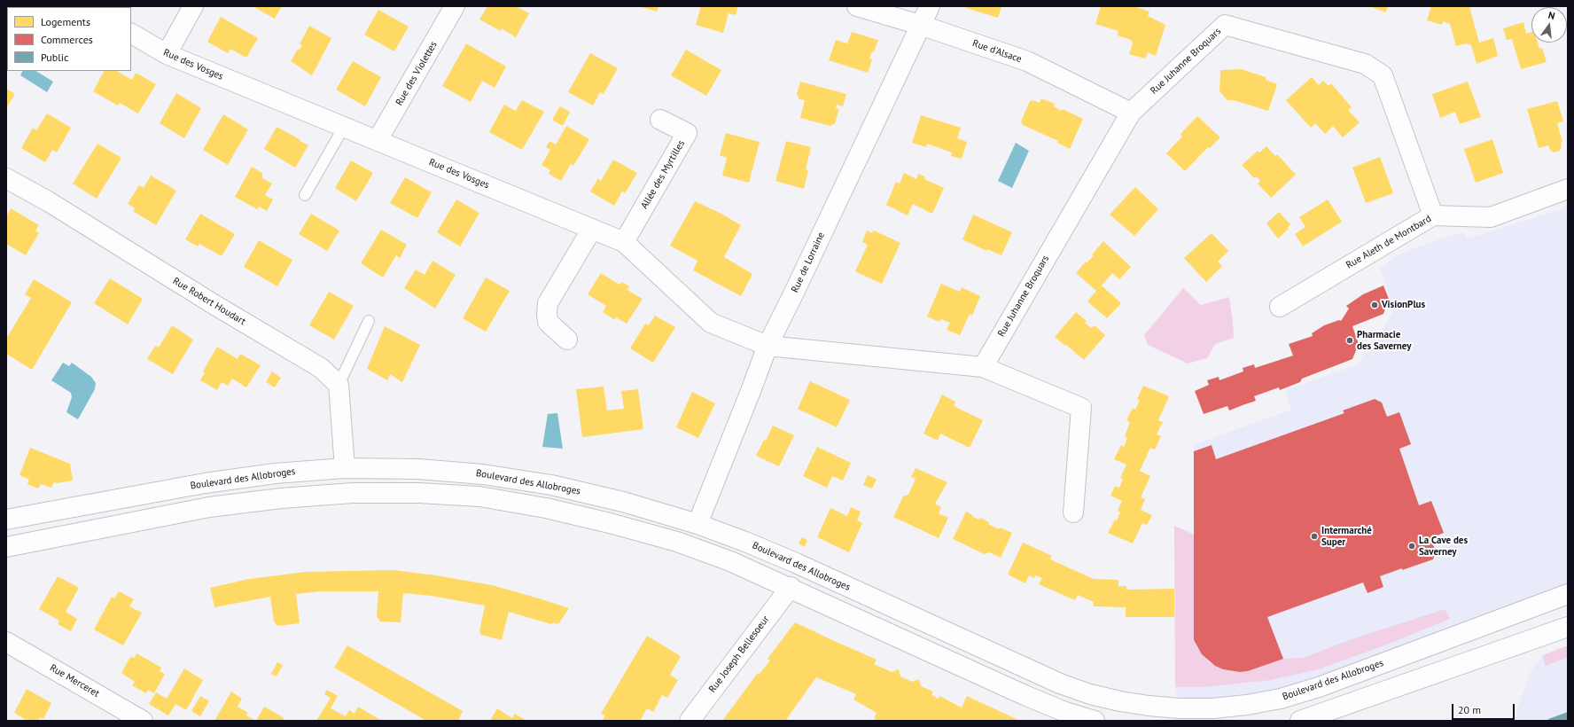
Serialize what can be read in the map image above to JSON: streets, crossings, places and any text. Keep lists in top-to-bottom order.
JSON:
{
  "streets": {
    "street": [
      "Rue d'Alsace",
      "Rue Juhanne Broquars",
      "Rue des Vosges",
      "Rue des Violettes",
      "Allée des Myrtilles",
      "Rue Aleth de Montbard",
      "Rue de Lorraine",
      "Rue Robert Houdart",
      "Boulevard des Allobroges",
      "Rue Joseph Bellesoeur",
      "Rue Merceret"
    ]
  },
  "crossings": [
    ["Rue d'Alsace", "Rue Juhanne Broquars"],
    ["Rue d'Alsace", "Rue de Lorraine"],
    ["Rue Juhanne Broquars", "Rue Aleth de Montbard"],
    ["Rue des Vosges", "Rue des Violettes"],
    ["Rue des Vosges", "Allée des Myrtilles"],
    ["Rue des Vosges", "Rue de Lorraine"],
    ["Rue de Lorraine", "Boulevard des Allobroges"]
  ],
  "places": [
    "VisionPlus",
    "Pharmacie des Saverney",
    "Intermarché Super",
    "La Cave des Saverney"
  ],
  "legend": ["Logements", "Commerces", "Public"],
  "scale_bar": "20 m",
  "north": "top"
}
